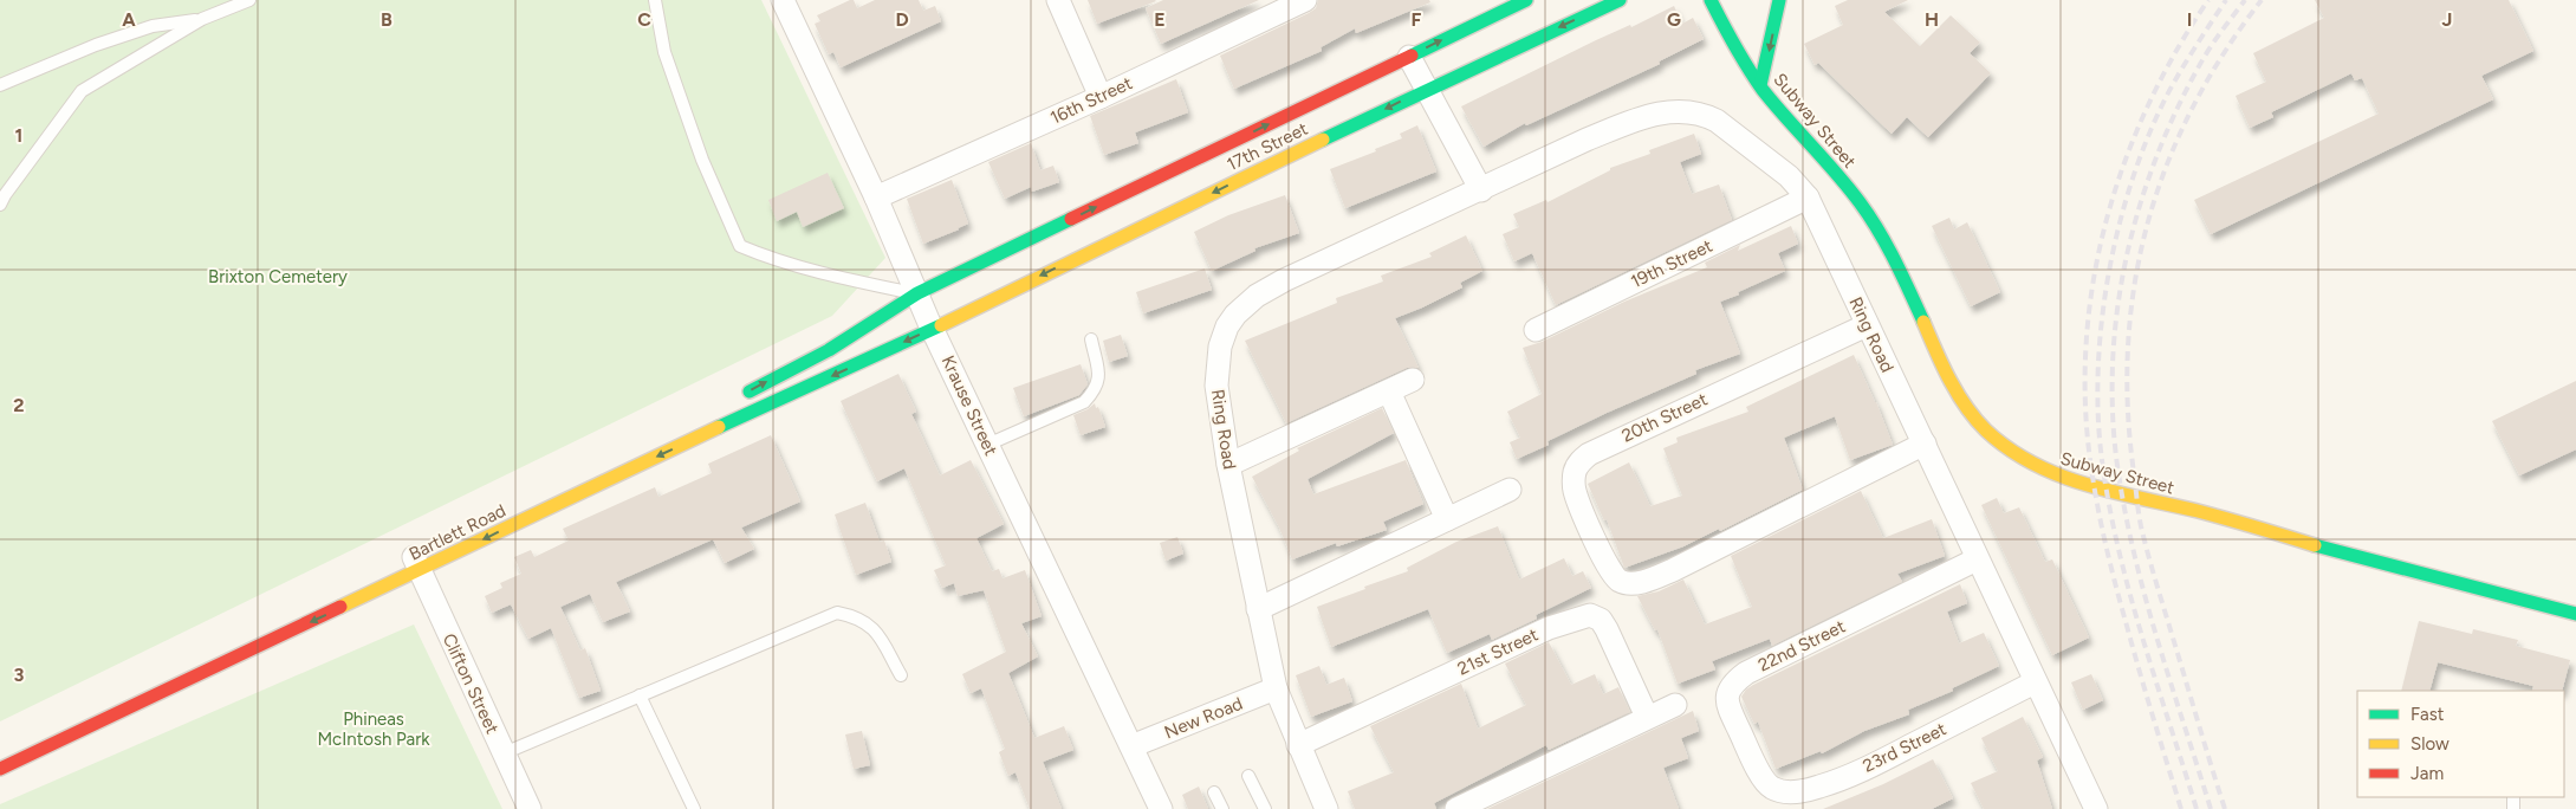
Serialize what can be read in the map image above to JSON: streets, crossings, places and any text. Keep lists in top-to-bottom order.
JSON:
{
  "streets": {
    "main road": ["Subway Street", "17th Street", "Bartlett Road"],
    "street": [
      "16th Street",
      "19th Street",
      "Ring Road",
      "Krause Street",
      "20th Street",
      "22nd Street",
      "21st Street",
      "Clifton Street",
      "New Road",
      "23rd Street"
    ]
  },
  "crossings": [
    ["16th Street", "Krause Street"],
    ["17th Street", "Krause Street"],
    ["17th Street", "Bartlett Road"],
    ["19th Street", "Ring Road"],
    ["Ring Road", "20th Street"],
    ["Ring Road", "22nd Street"],
    ["Ring Road", "21st Street"],
    ["Ring Road", "New Road"],
    ["Ring Road", "23rd Street"],
    ["Krause Street", "Bartlett Road"],
    ["Krause Street", "New Road"],
    ["Bartlett Road", "Clifton Street"],
    ["22nd Street", "23rd Street"]
  ],
  "parks": ["Brixton Cemetery", "Phineas McIntosh Park"],
  "legend": ["Fast", "Slow", "Jam"],
  "grid": {
    "columns": [
      "A",
      "B",
      "C",
      "D",
      "E",
      "F",
      "G",
      "H",
      "I",
      "J"
    ],
    "rows": ["1", "2", "3"]
  }
}
